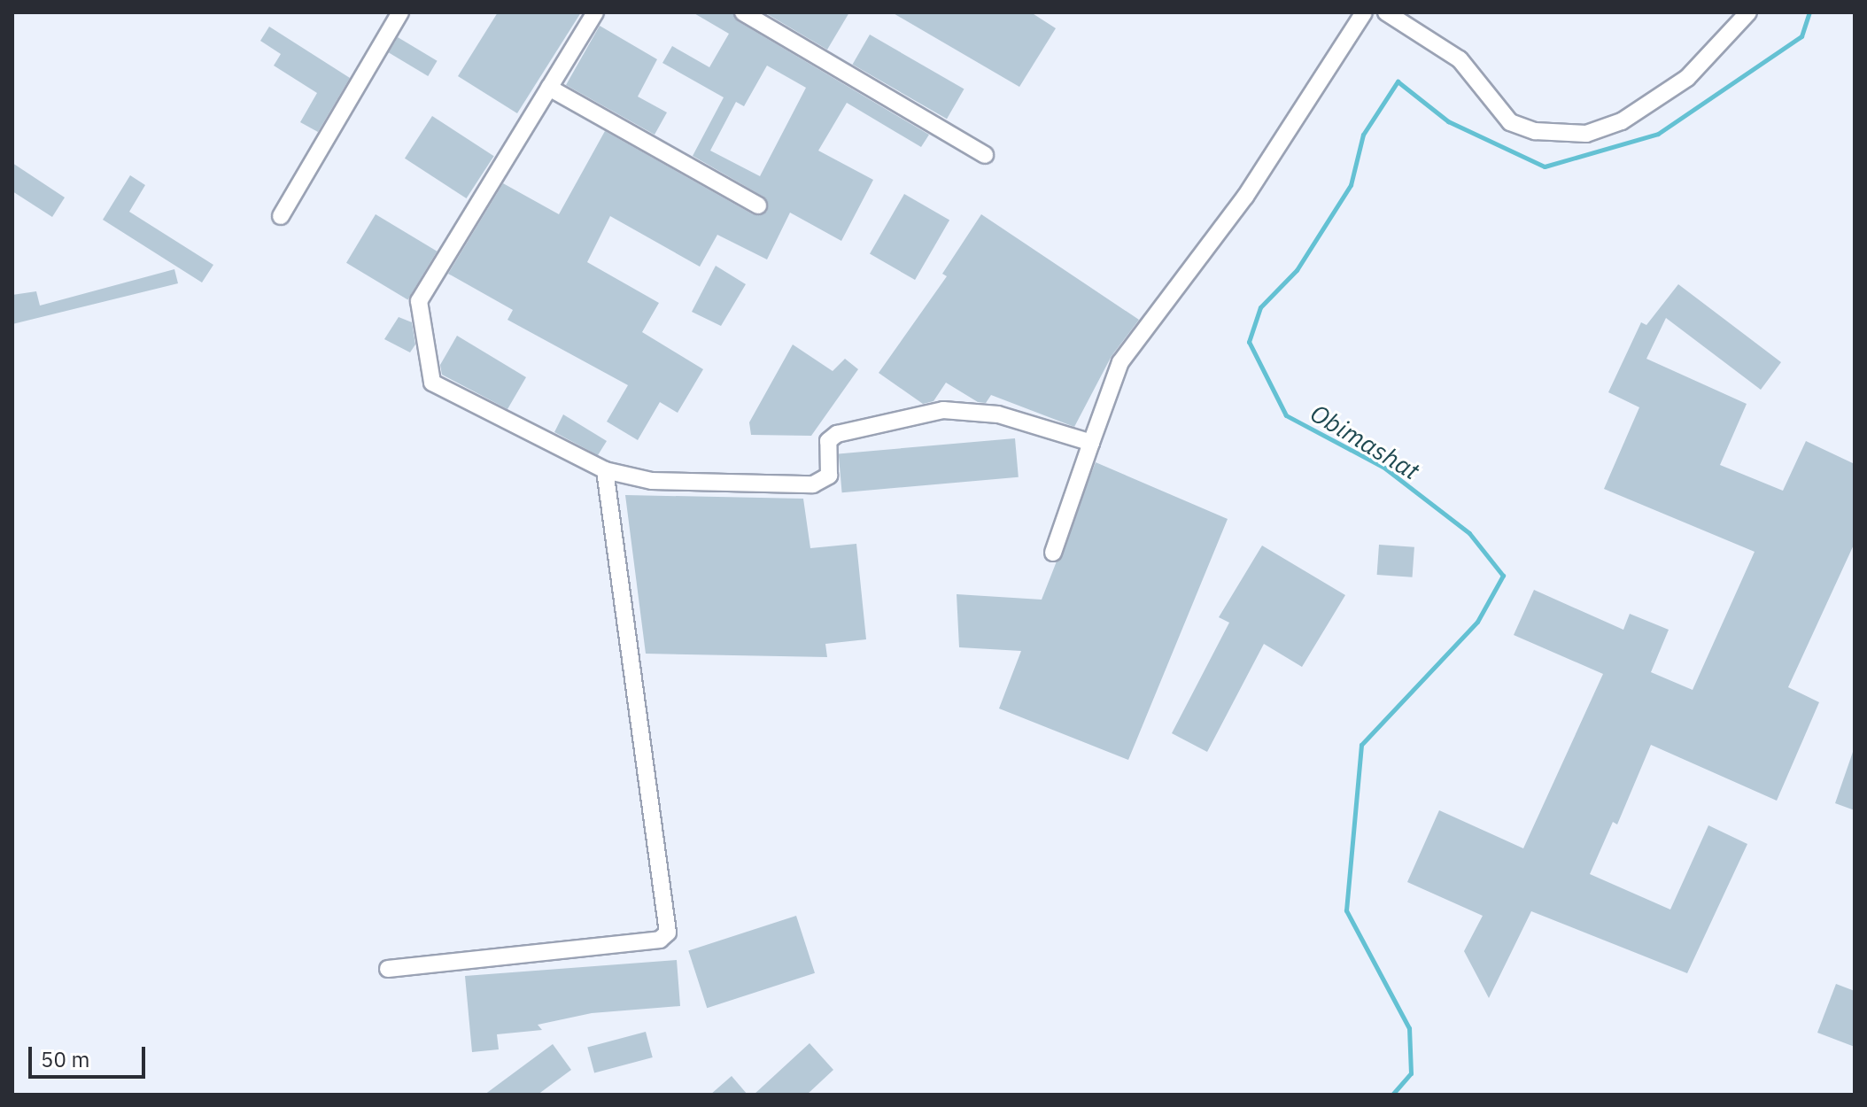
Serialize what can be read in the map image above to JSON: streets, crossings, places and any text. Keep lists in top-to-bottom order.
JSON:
{
  "water": ["Obimashat"],
  "scale_bar": "50 m"
}
